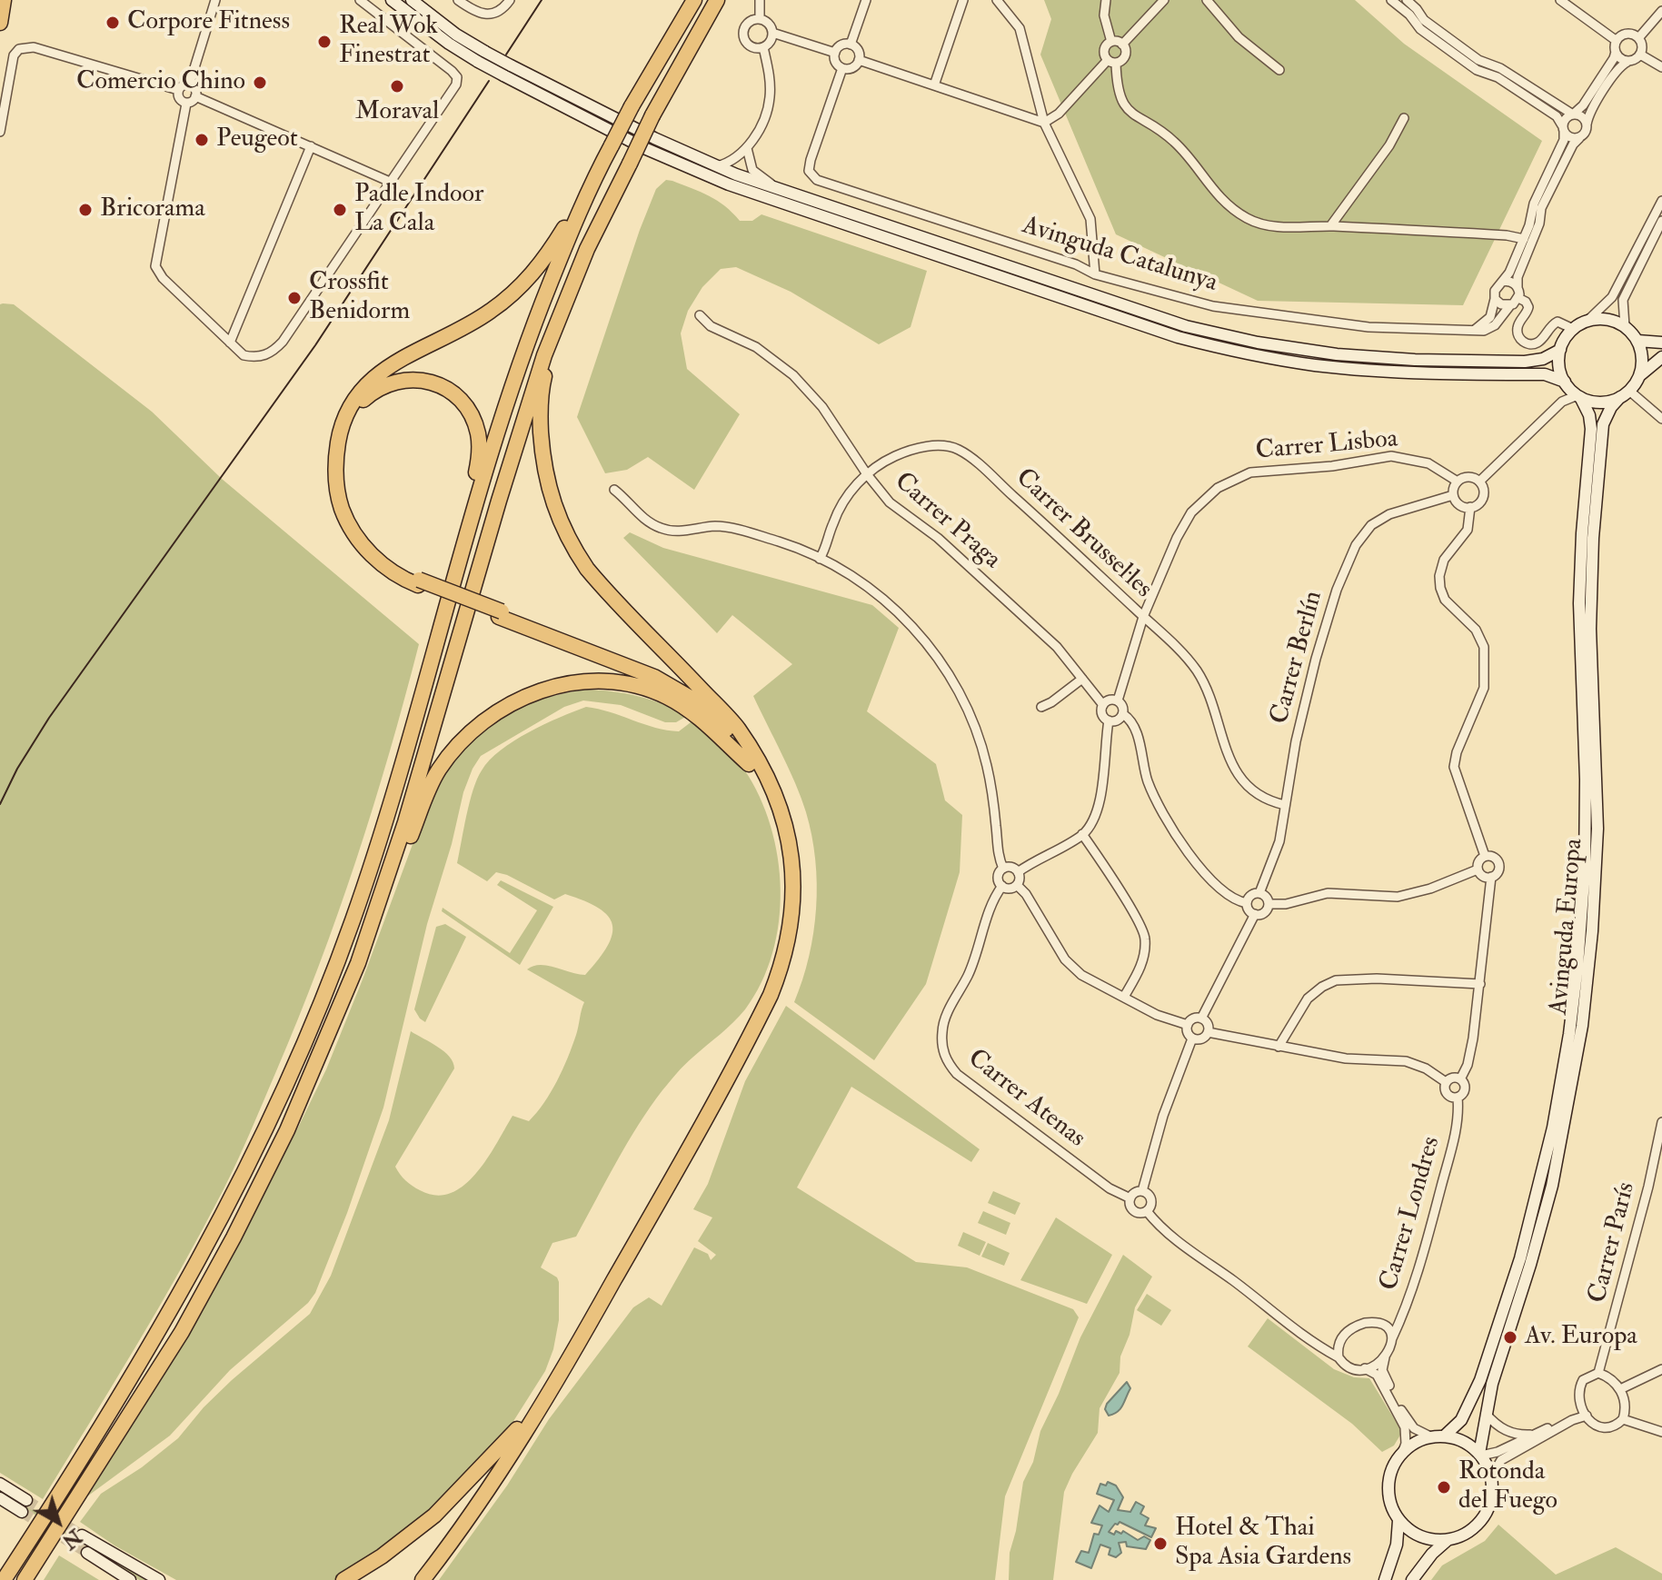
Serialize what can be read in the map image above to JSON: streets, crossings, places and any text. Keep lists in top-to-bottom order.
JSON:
{
  "streets": {
    "main road": ["Avinguda Europa"],
    "street": [
      "Avinguda Catalunya",
      "Carrer Lisboa",
      "Carrer Praga",
      "Carrer Brussel·les",
      "Carrer Berlín",
      "Carrer Atenas",
      "Carrer Londres",
      "Carrer París"
    ]
  },
  "crossings": [
    ["Carrer Lisboa", "Carrer Praga"],
    ["Carrer Lisboa", "Carrer Brussel·les"],
    ["Carrer Lisboa", "Carrer Berlín"],
    ["Carrer Praga", "Carrer Brussel·les"],
    ["Carrer Brussel·les", "Carrer Berlín"]
  ],
  "places": [
    "Corpore Fitness",
    "Real Wok Finestrat",
    "Comercio Chino",
    "Moraval",
    "Peugeot",
    "Bricorama",
    "Padle Indoor La Cala",
    "Crossfit Benidorm",
    "Av. Europa",
    "Rotonda del Fuego",
    "Hotel & Thai Spa Asia Gardens"
  ],
  "north": "bottom right"
}
